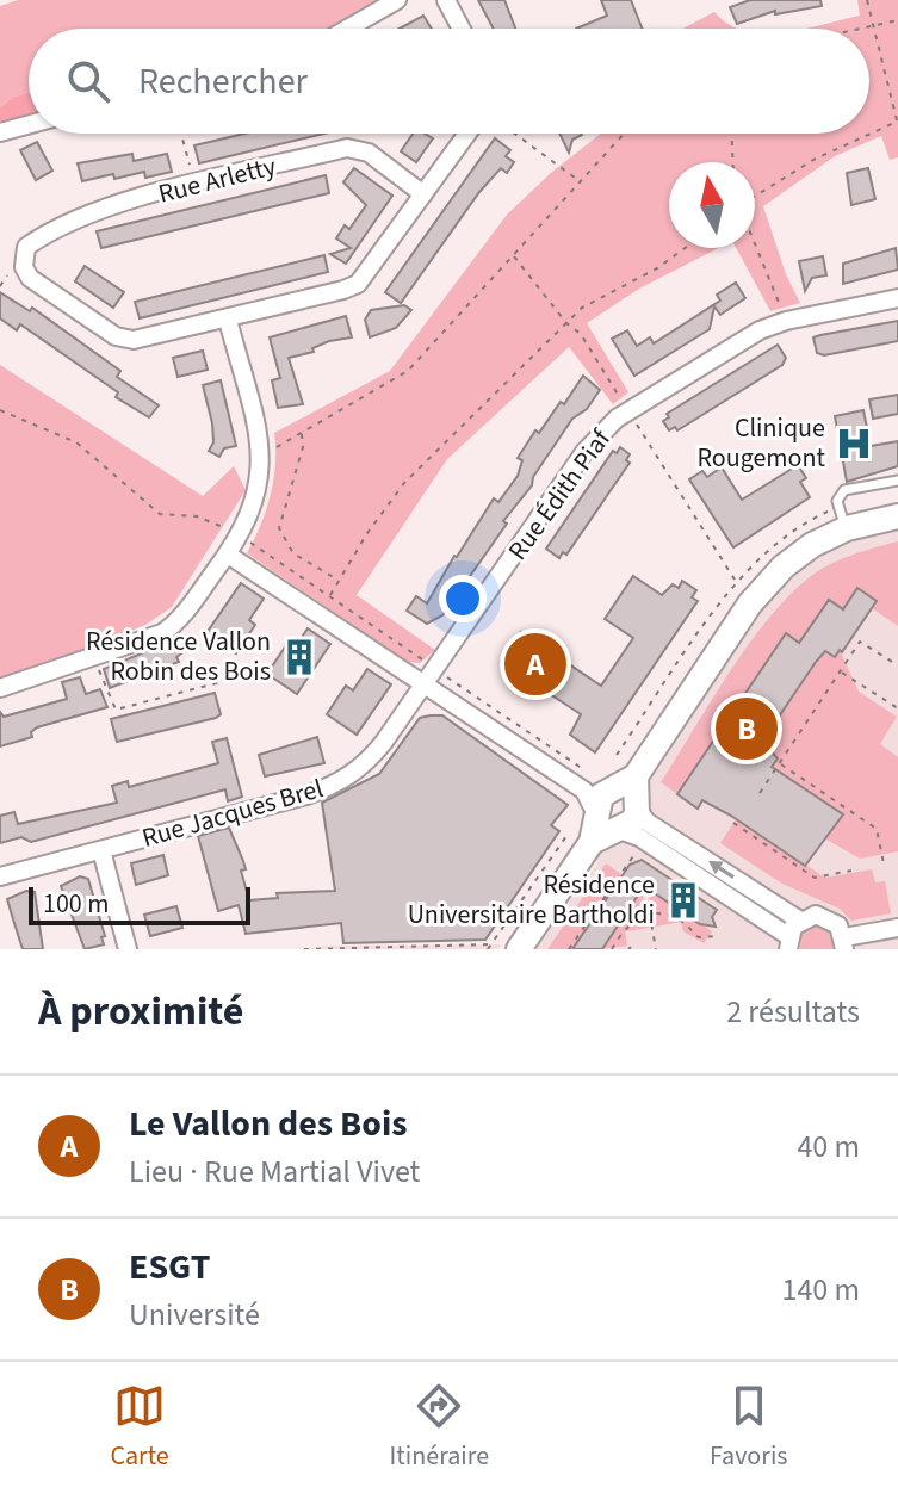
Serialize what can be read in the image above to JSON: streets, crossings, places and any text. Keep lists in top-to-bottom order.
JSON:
{
  "streets": {
    "street": ["Rue Arletty", "Rue Édith Piaf", "Rue Jacques Brel"]
  },
  "crossings": [
    ["Rue Édith Piaf", "Rue Jacques Brel"]
  ],
  "places": {
    "hospital": ["Clinique Rougemont"],
    "building": ["Résidence Vallon Robin des Bois", "Résidence Universitaire Bartholdi"]
  },
  "scale_bar": "100 m",
  "north": "top",
  "page": {
    "search": "Rechercher",
    "pins": ["A", "B"],
    "scale": "100 m",
    "heading": ["À proximité", "2 résultats"],
    "list": [
      {
        "mark": "A",
        "name": "Le Vallon des Bois",
        "note": "Lieu · Rue Martial Vivet",
        "value": "40 m"
      },
      {
        "mark": "B",
        "name": "ESGT",
        "note": "Université",
        "value": "140 m"
      }
    ],
    "nav": ["Carte", "Itinéraire", "Favoris"]
  }
}
